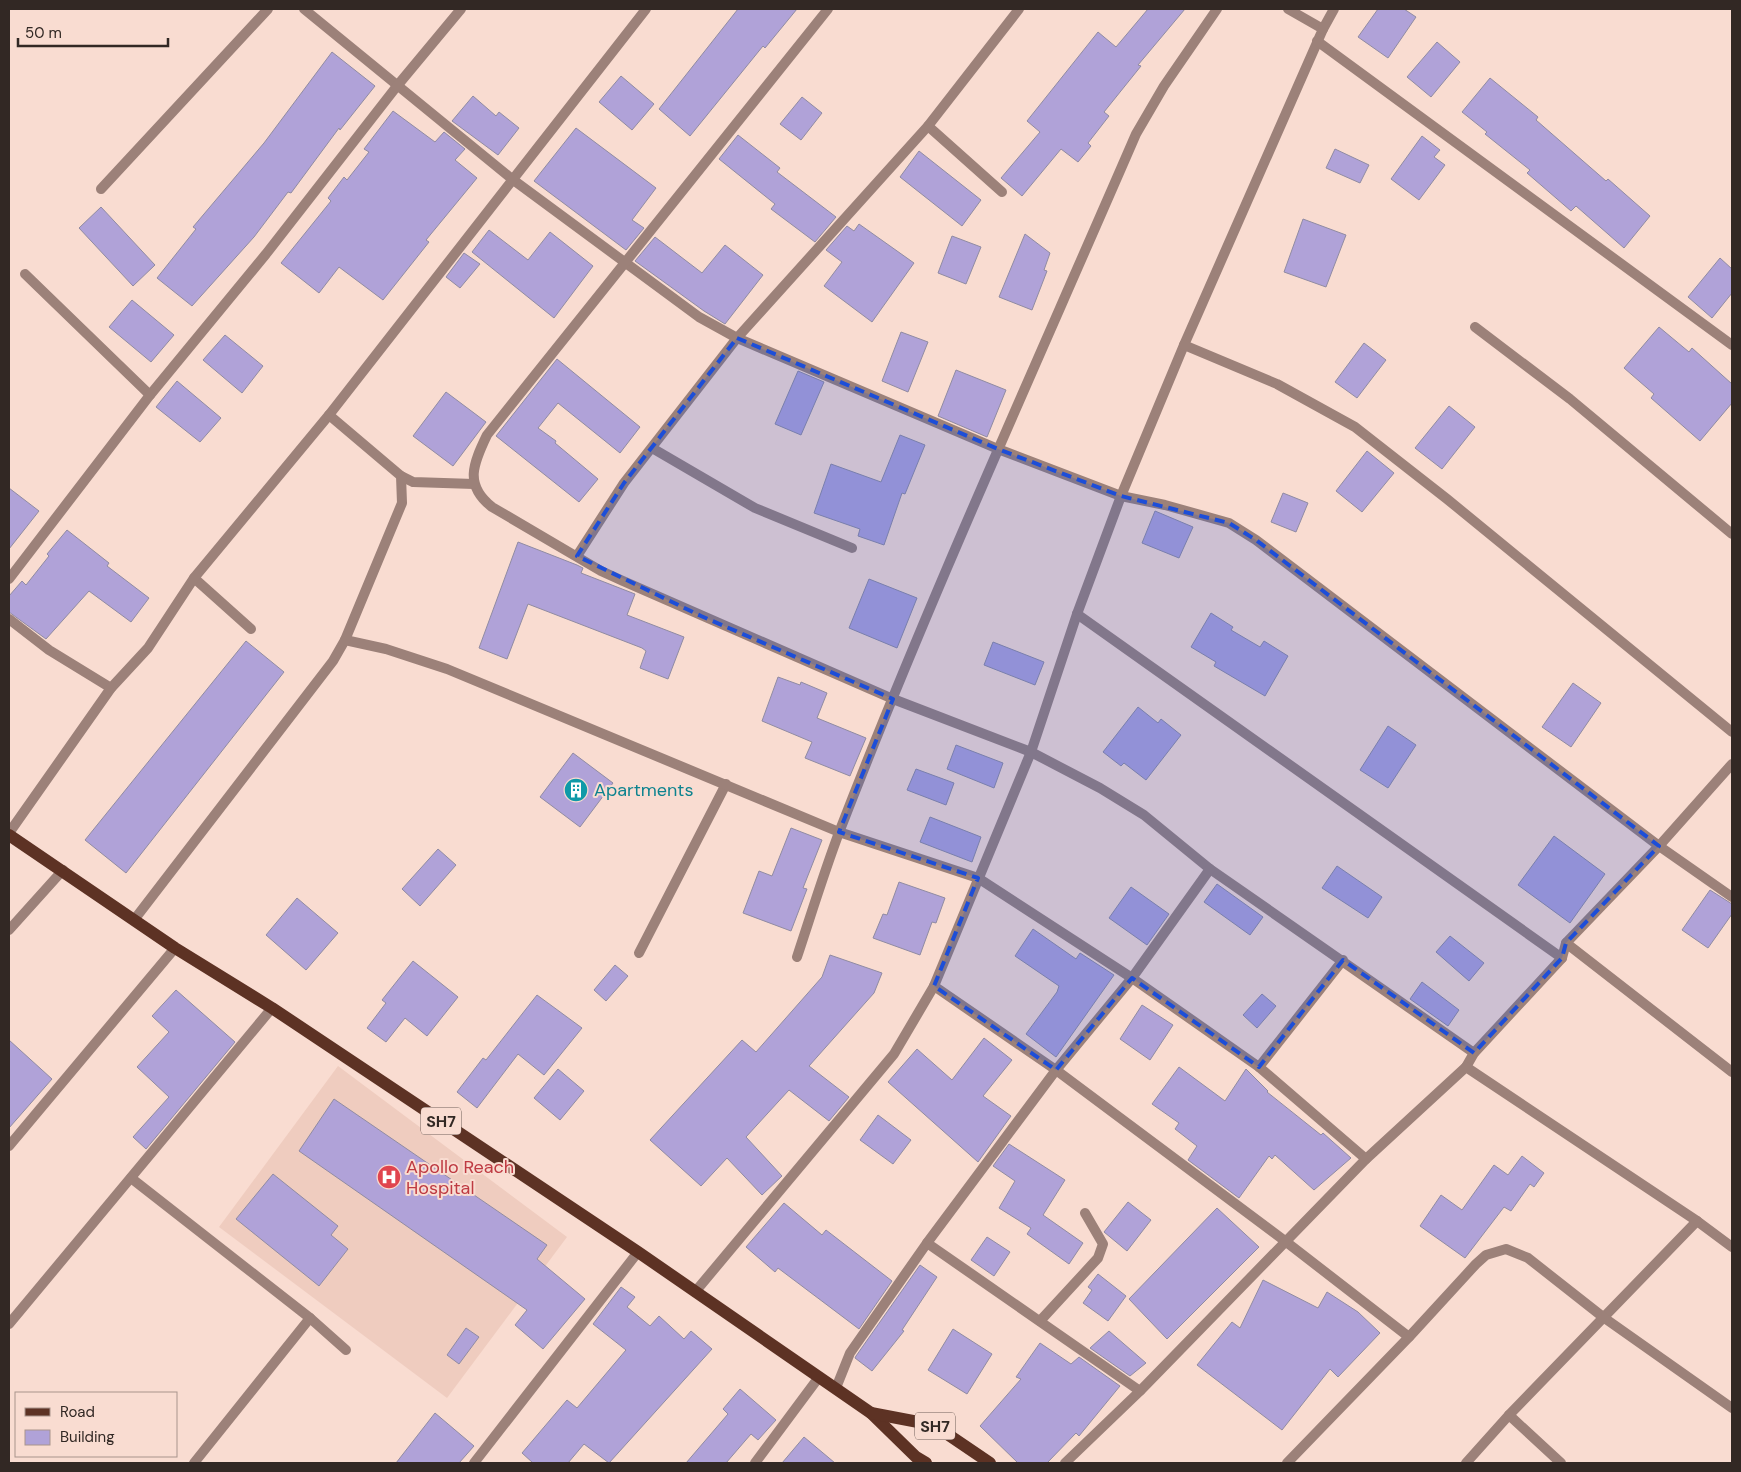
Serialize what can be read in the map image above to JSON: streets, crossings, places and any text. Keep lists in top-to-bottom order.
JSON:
{
  "streets": {
    "main road": ["SH7"]
  },
  "places": {
    "building": ["Apartments"],
    "hospital": ["Apollo Reach Hospital"]
  },
  "legend": ["Road", "Building"],
  "scale_bar": "50 m"
}
